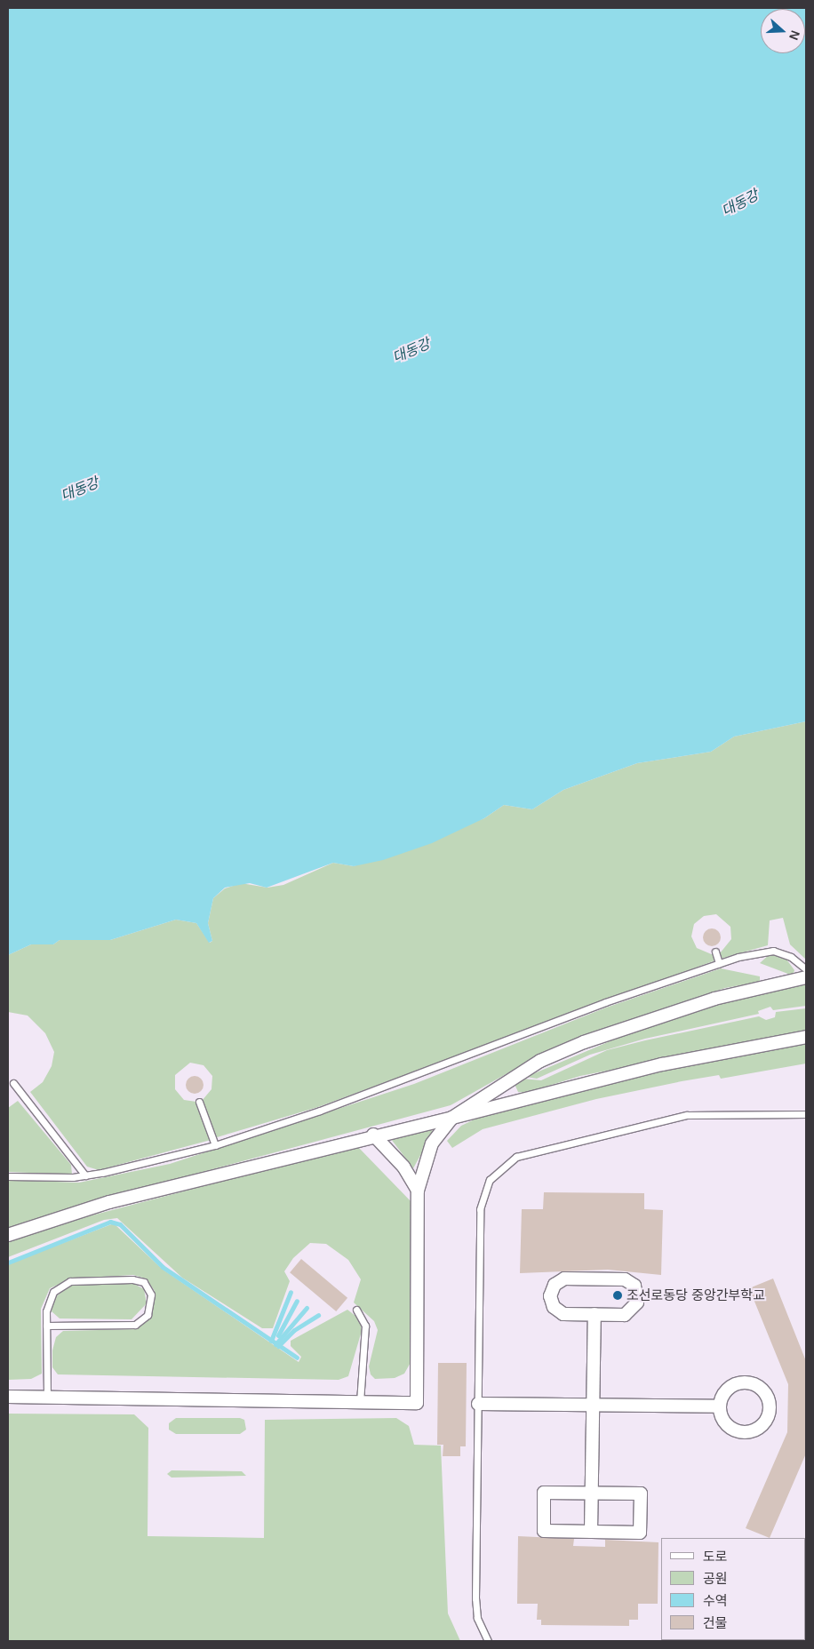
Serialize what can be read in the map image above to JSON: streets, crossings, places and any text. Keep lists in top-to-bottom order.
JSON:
{
  "water": ["대동강"],
  "places": ["조선로동당 중앙간부학교"],
  "legend": [
    "도로",
    "공원",
    "수역",
    "건물"
  ],
  "north": "right"
}
